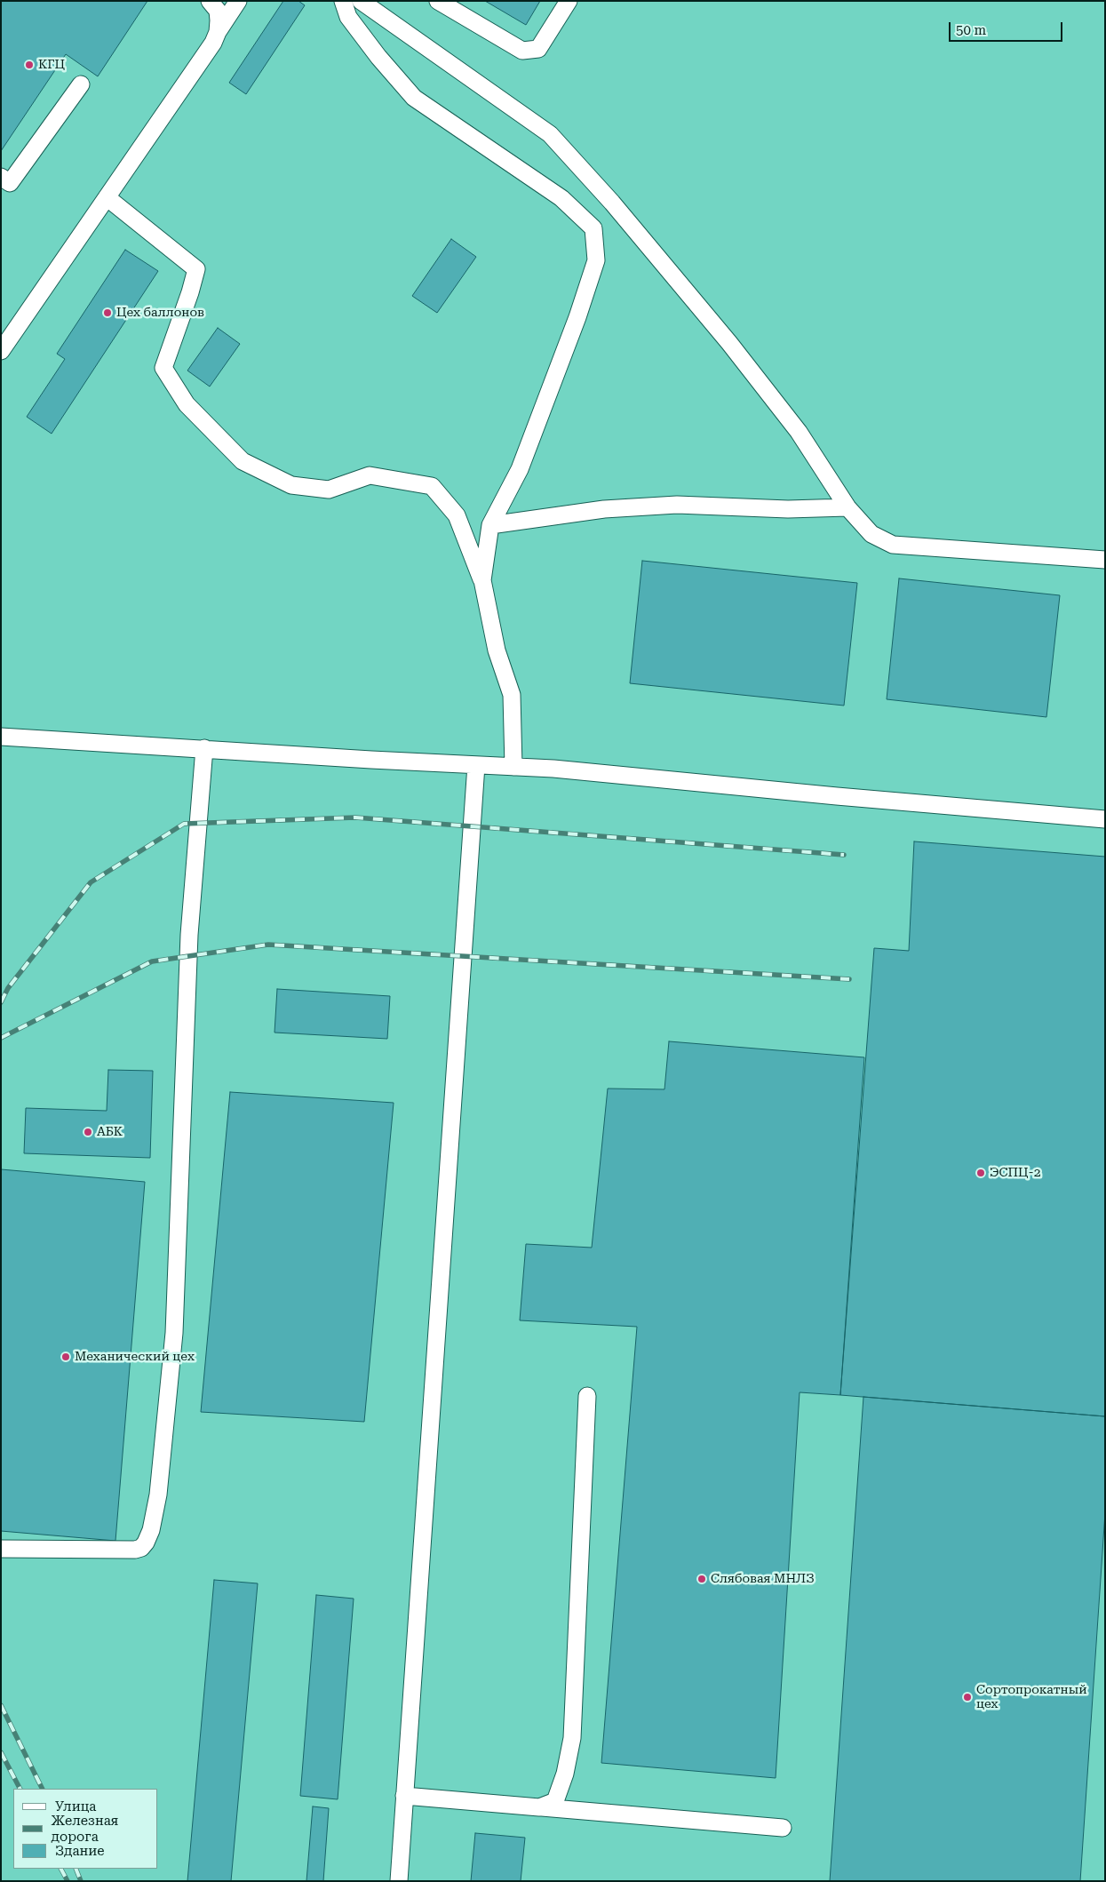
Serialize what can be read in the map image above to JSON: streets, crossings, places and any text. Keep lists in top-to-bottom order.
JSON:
{
  "places": [
    "КГЦ",
    "Цех баллонов",
    "АБК",
    "ЭСПЦ-2",
    "Механический цех",
    "Слябовая МНЛЗ",
    "Сортопрокатный цех"
  ],
  "legend": ["Улица", "Железная дорога", "Здание"],
  "scale_bar": "50 m"
}
